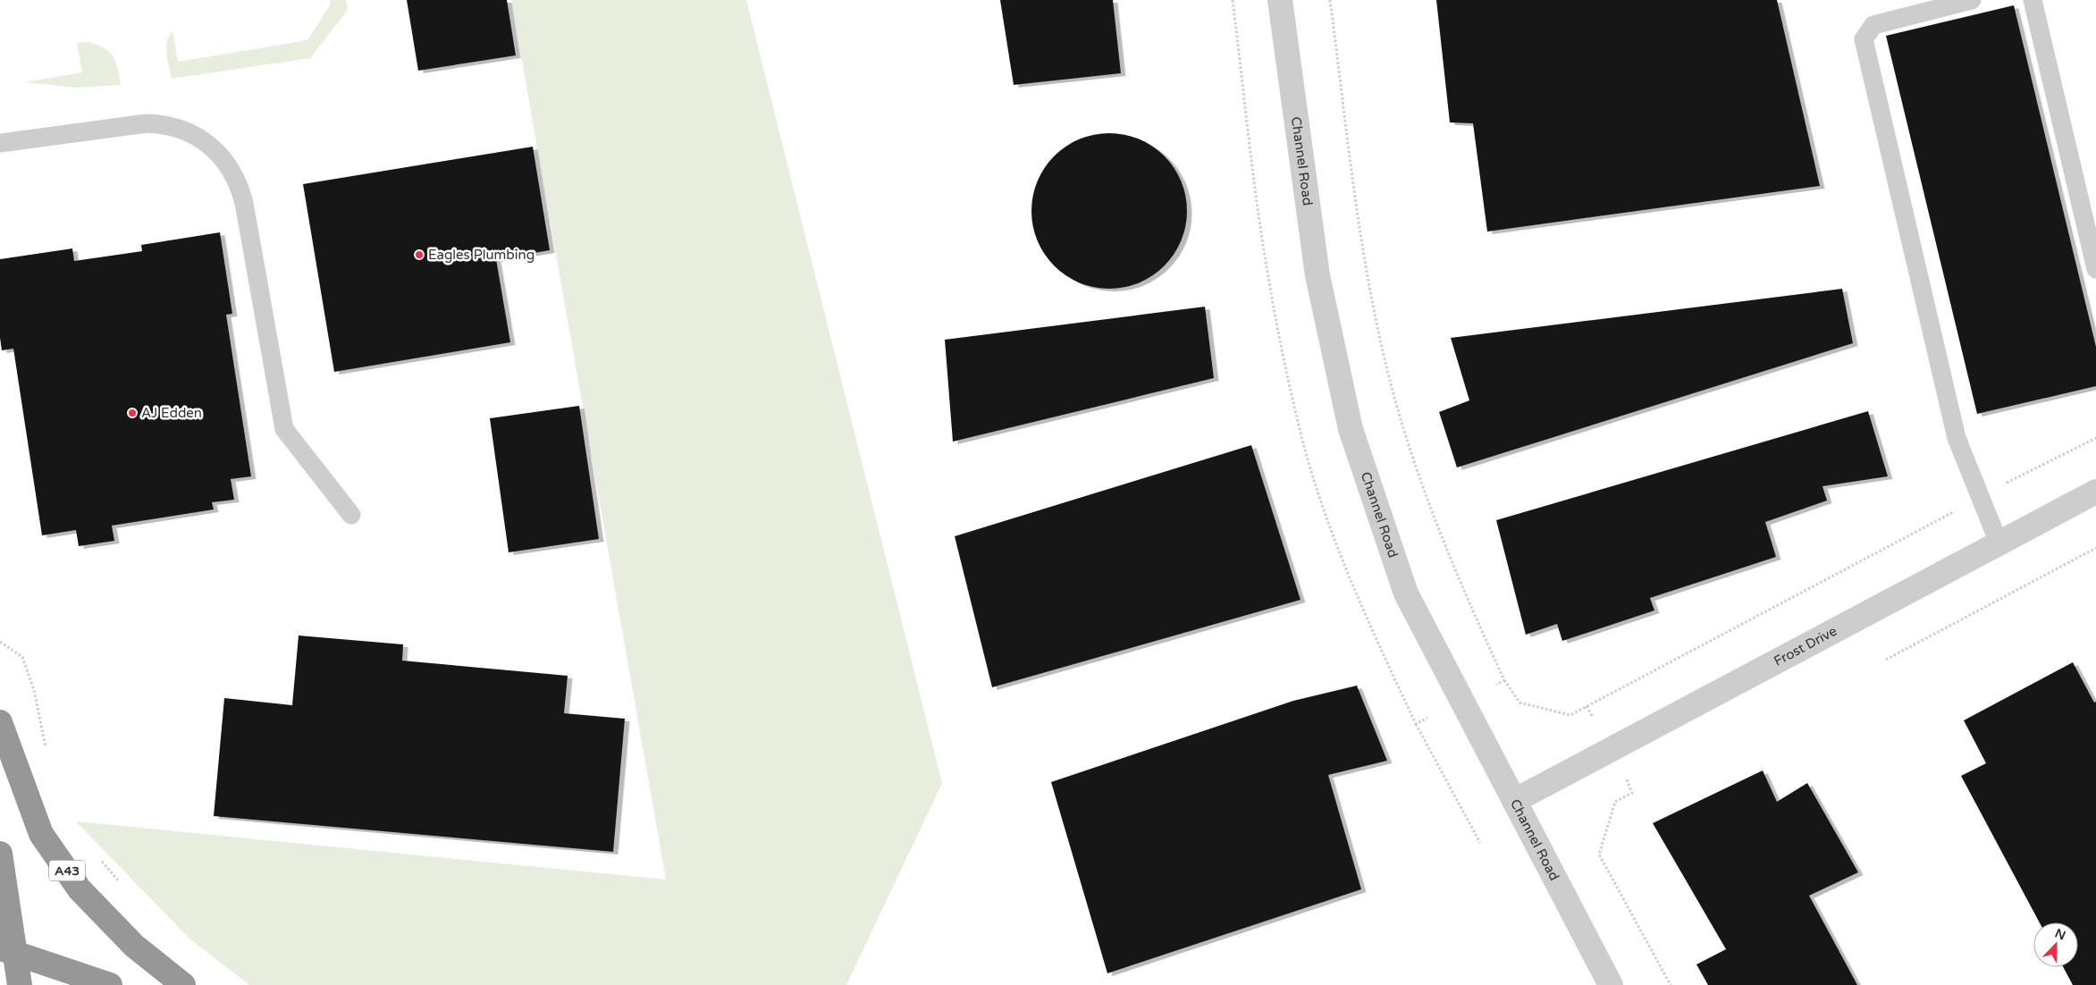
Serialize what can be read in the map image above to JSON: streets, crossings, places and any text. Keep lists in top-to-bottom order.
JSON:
{
  "streets": {
    "highway": ["A43"],
    "street": ["Channel Road", "Frost Drive"]
  },
  "crossings": [
    ["Channel Road", "Frost Drive"]
  ],
  "places": ["Eagles Plumbing", "AJ Edden"],
  "north": "top right"
}
